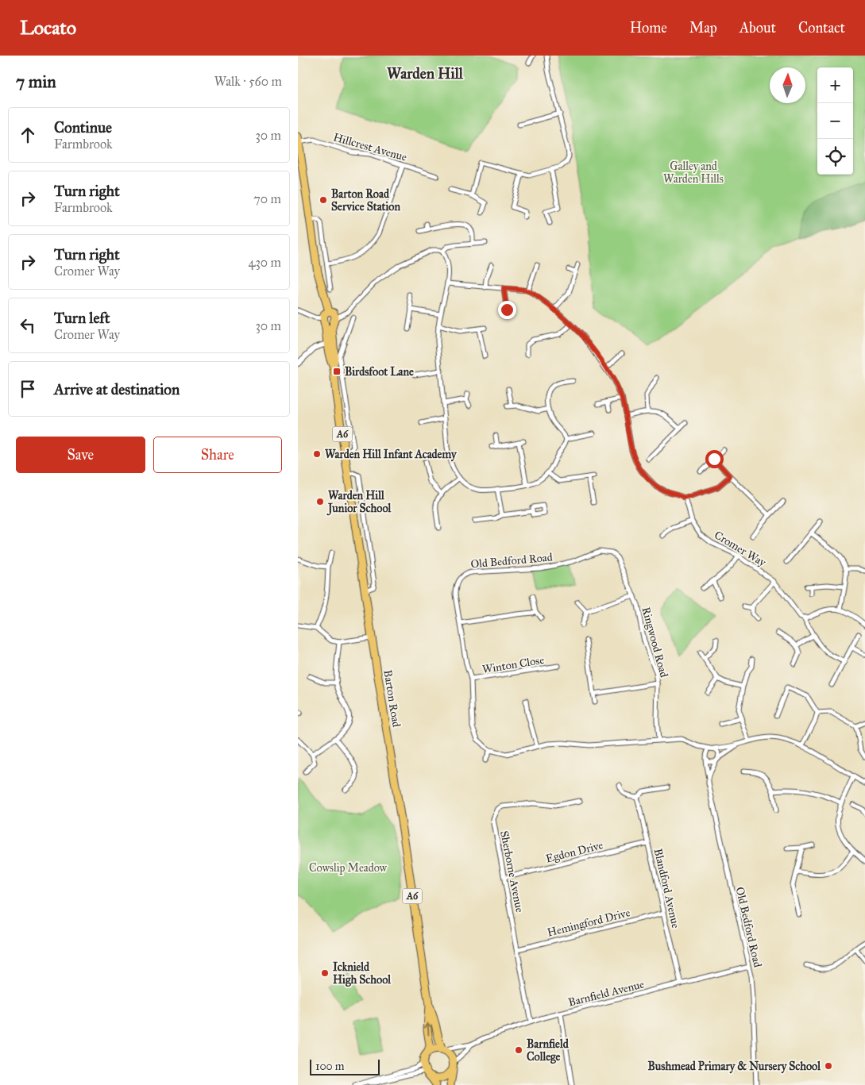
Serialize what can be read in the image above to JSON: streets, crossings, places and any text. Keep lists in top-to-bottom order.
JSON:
{
  "streets": {
    "highway": ["A6", "Barton Road"],
    "street": [
      "Hillcrest Avenue",
      "Cromer Way",
      "Old Bedford Road",
      "Ringwood Road",
      "Winton Close",
      "Egdon Drive",
      "Sherborne Avenue",
      "Blandford Avenue",
      "Hemingford Drive",
      "Barnfield Avenue"
    ]
  },
  "crossings": [
    ["A6", "Barton Road"],
    ["A6", "Barnfield Avenue"],
    ["Old Bedford Road", "Ringwood Road"],
    ["Old Bedford Road", "Winton Close"],
    ["Old Bedford Road", "Barnfield Avenue"],
    ["Egdon Drive", "Sherborne Avenue"],
    ["Egdon Drive", "Blandford Avenue"],
    ["Sherborne Avenue", "Hemingford Drive"],
    ["Sherborne Avenue", "Barnfield Avenue"],
    ["Blandford Avenue", "Hemingford Drive"],
    ["Blandford Avenue", "Barnfield Avenue"]
  ],
  "districts": ["Warden Hill"],
  "parks": ["Galley and Warden Hills", "Cowslip Meadow"],
  "places": {
    "other": [
      "Barton Road Service Station",
      "Warden Hill Infant Academy",
      "Warden Hill Junior School",
      "Icknield High School",
      "Barnfield College",
      "Bushmead Primary & Nursery School"
    ],
    "transit": ["Birdsfoot Lane"]
  },
  "scale_bar": "100 m",
  "north": "top",
  "page": {
    "header": "Locato",
    "nav": [
      "Home",
      "Map",
      "About",
      "Contact"
    ],
    "heading": ["7 min", "Walk · 560 m"],
    "map_buttons": ["+", "−"],
    "list": [
      ["Continue", "Farmbrook", "30 m"],
      ["Turn right", "Farmbrook", "70 m"],
      ["Turn right", "Cromer Way", "430 m"],
      ["Turn left", "Cromer Way", "30 m"],
      "Arrive at destination"
    ],
    "buttons": ["Save", "Share"],
    "scale": "100 m"
  }
}
